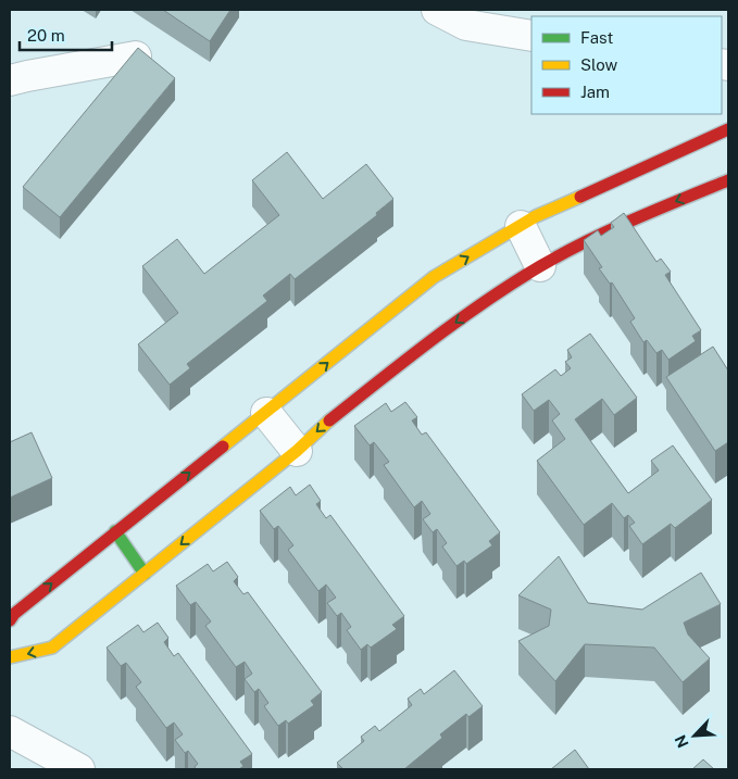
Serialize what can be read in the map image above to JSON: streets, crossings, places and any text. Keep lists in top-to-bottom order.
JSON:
{
  "legend": ["Fast", "Slow", "Jam"],
  "scale_bar": "20 m",
  "north": "bottom left"
}
